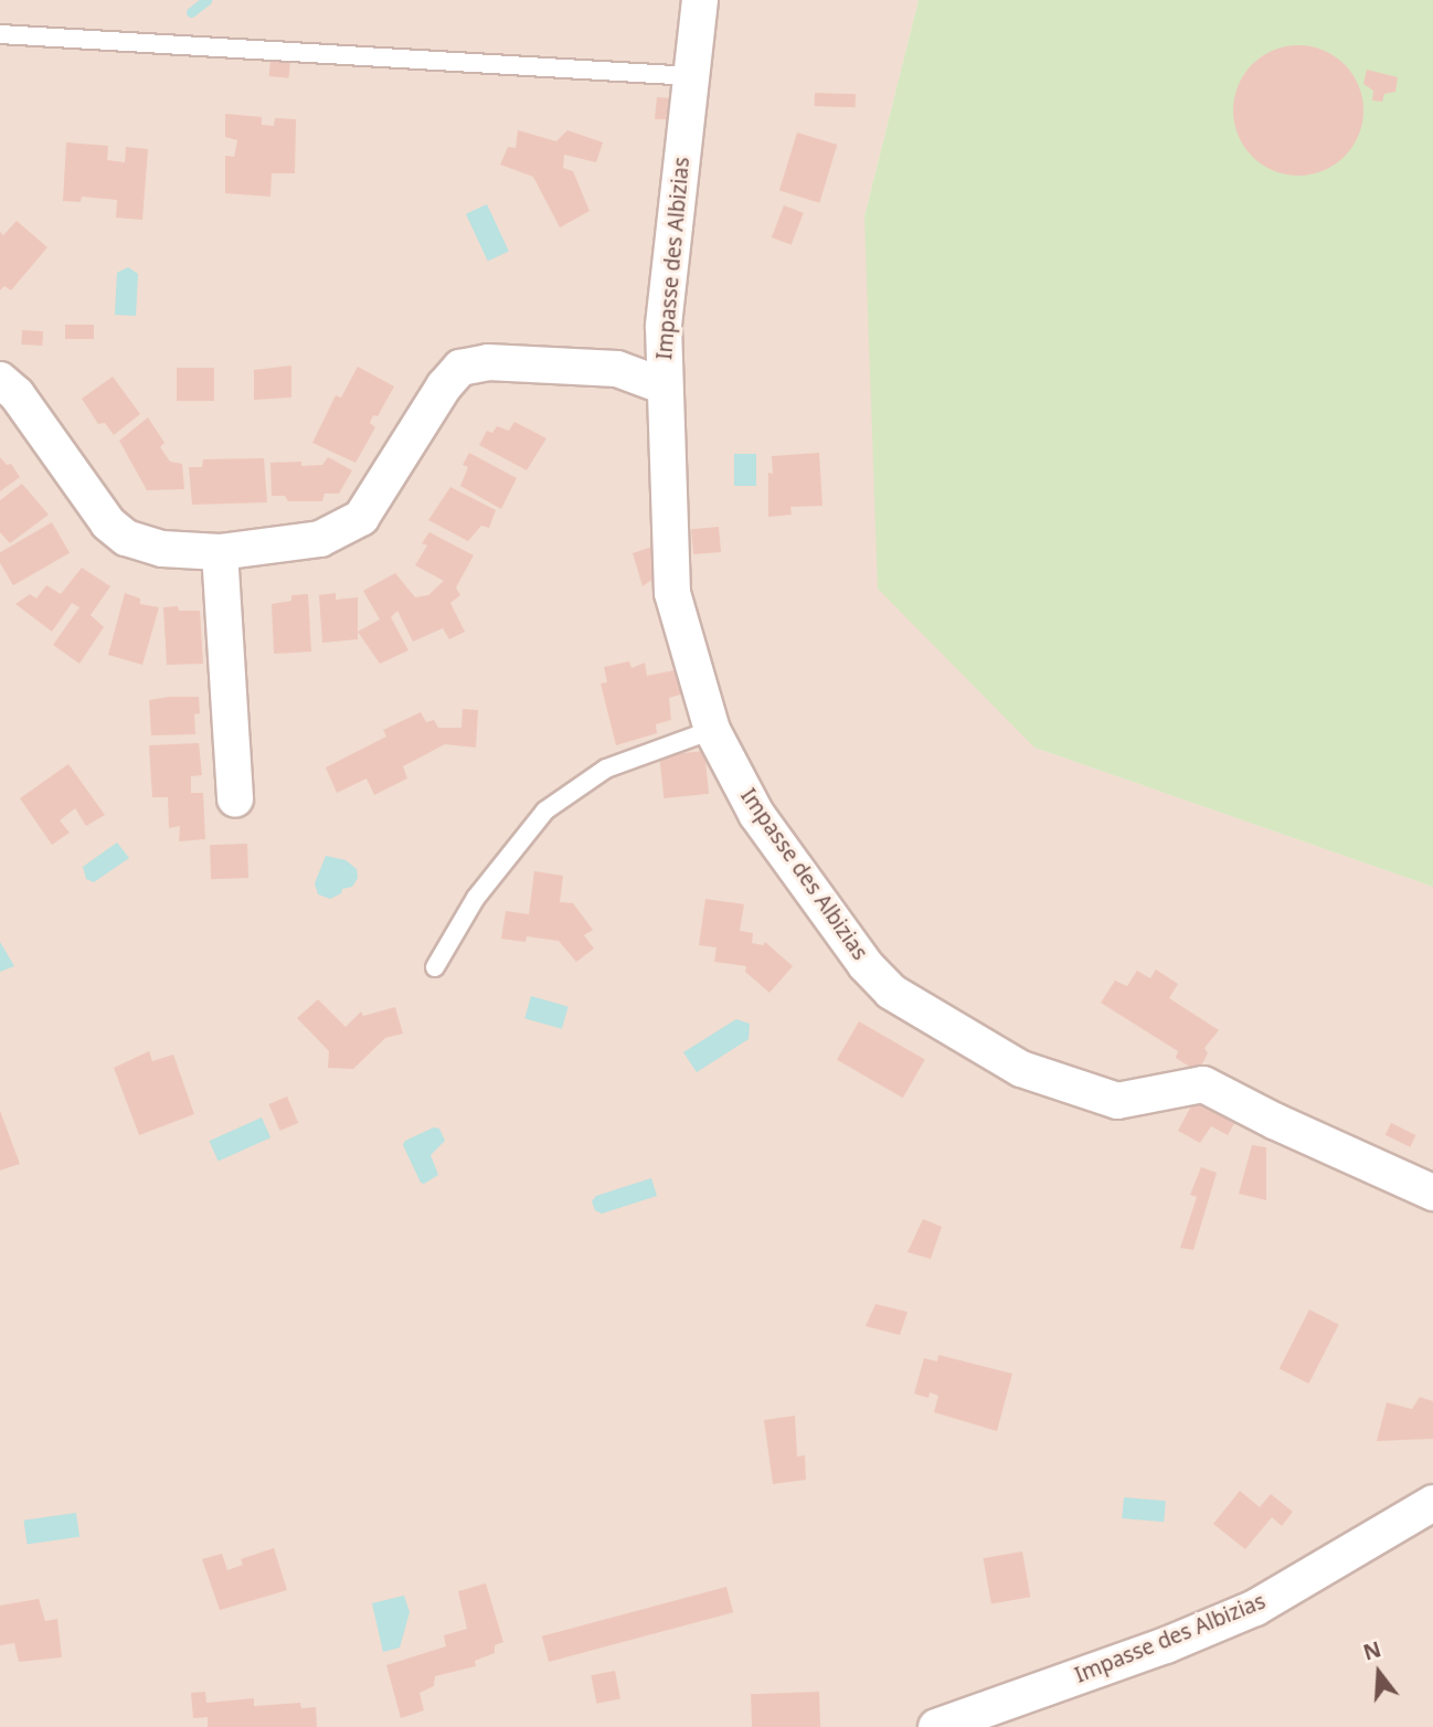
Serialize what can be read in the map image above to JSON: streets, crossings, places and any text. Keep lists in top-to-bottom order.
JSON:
{
  "streets": {
    "street": ["Impasse des Albizias"]
  },
  "north": "top"
}
